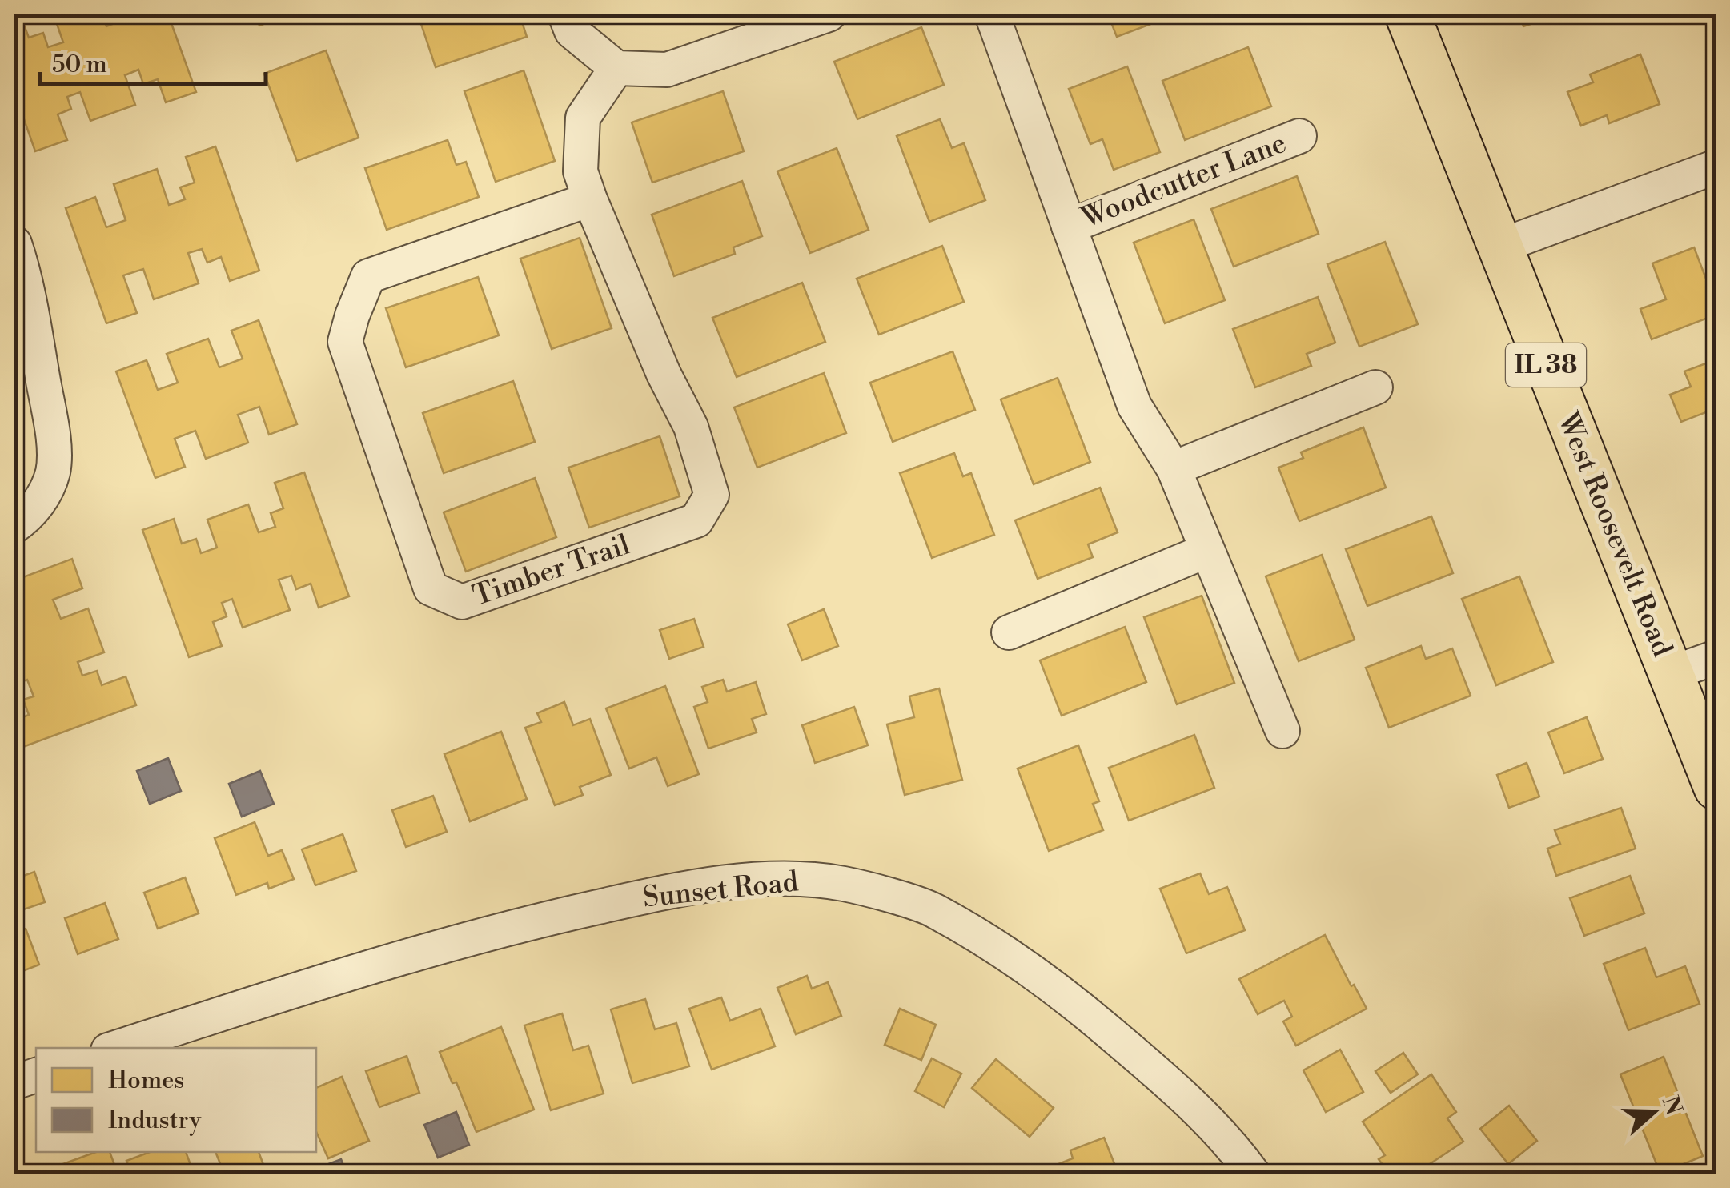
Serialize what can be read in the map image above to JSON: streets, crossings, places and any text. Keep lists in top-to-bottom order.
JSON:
{
  "streets": {
    "main road": ["IL 38", "West Roosevelt Road"],
    "street": ["Woodcutter Lane", "Timber Trail", "Sunset Road"]
  },
  "legend": ["Homes", "Industry"],
  "scale_bar": "50 m",
  "north": "right"
}
